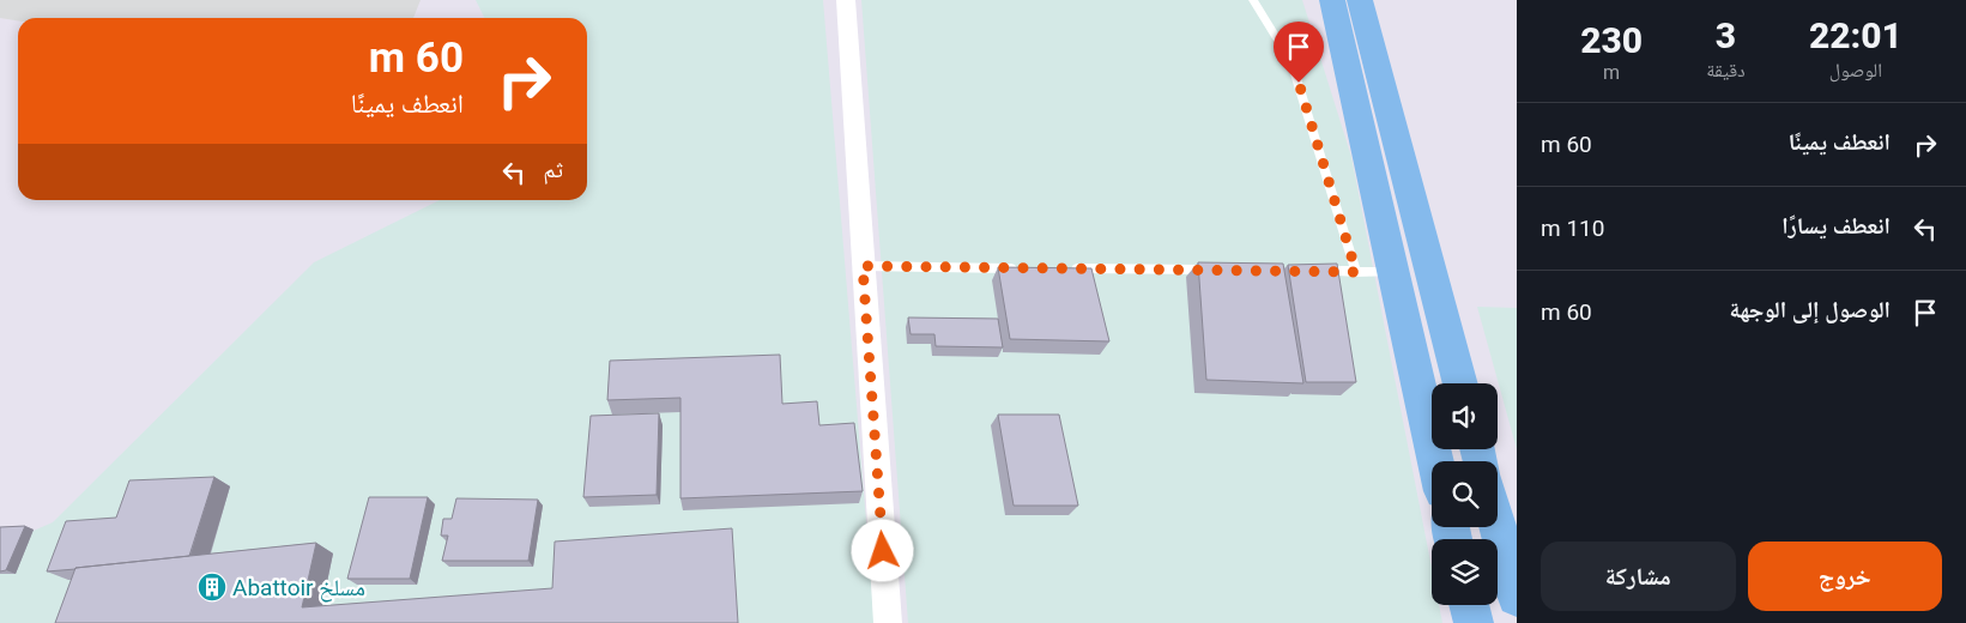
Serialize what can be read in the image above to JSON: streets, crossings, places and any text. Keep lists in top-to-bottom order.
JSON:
{
  "places": {
    "building": ["Abattoir مسلخ"]
  },
  "page": {
    "eta": [
      "22:01",
      "الوصول",
      "3",
      "دقيقة",
      "230",
      "m"
    ],
    "turn": ["60 m", "انعطف يمينًا"],
    "list": [
      {
        "name": "انعطف يمينًا",
        "value": "60 m"
      },
      {
        "name": "انعطف يسارًا",
        "value": "110 m"
      },
      {
        "name": "الوصول إلى الوجهة",
        "value": "60 m"
      }
    ],
    "then": "ثم",
    "buttons": ["خروج", "مشاركة"]
  }
}
